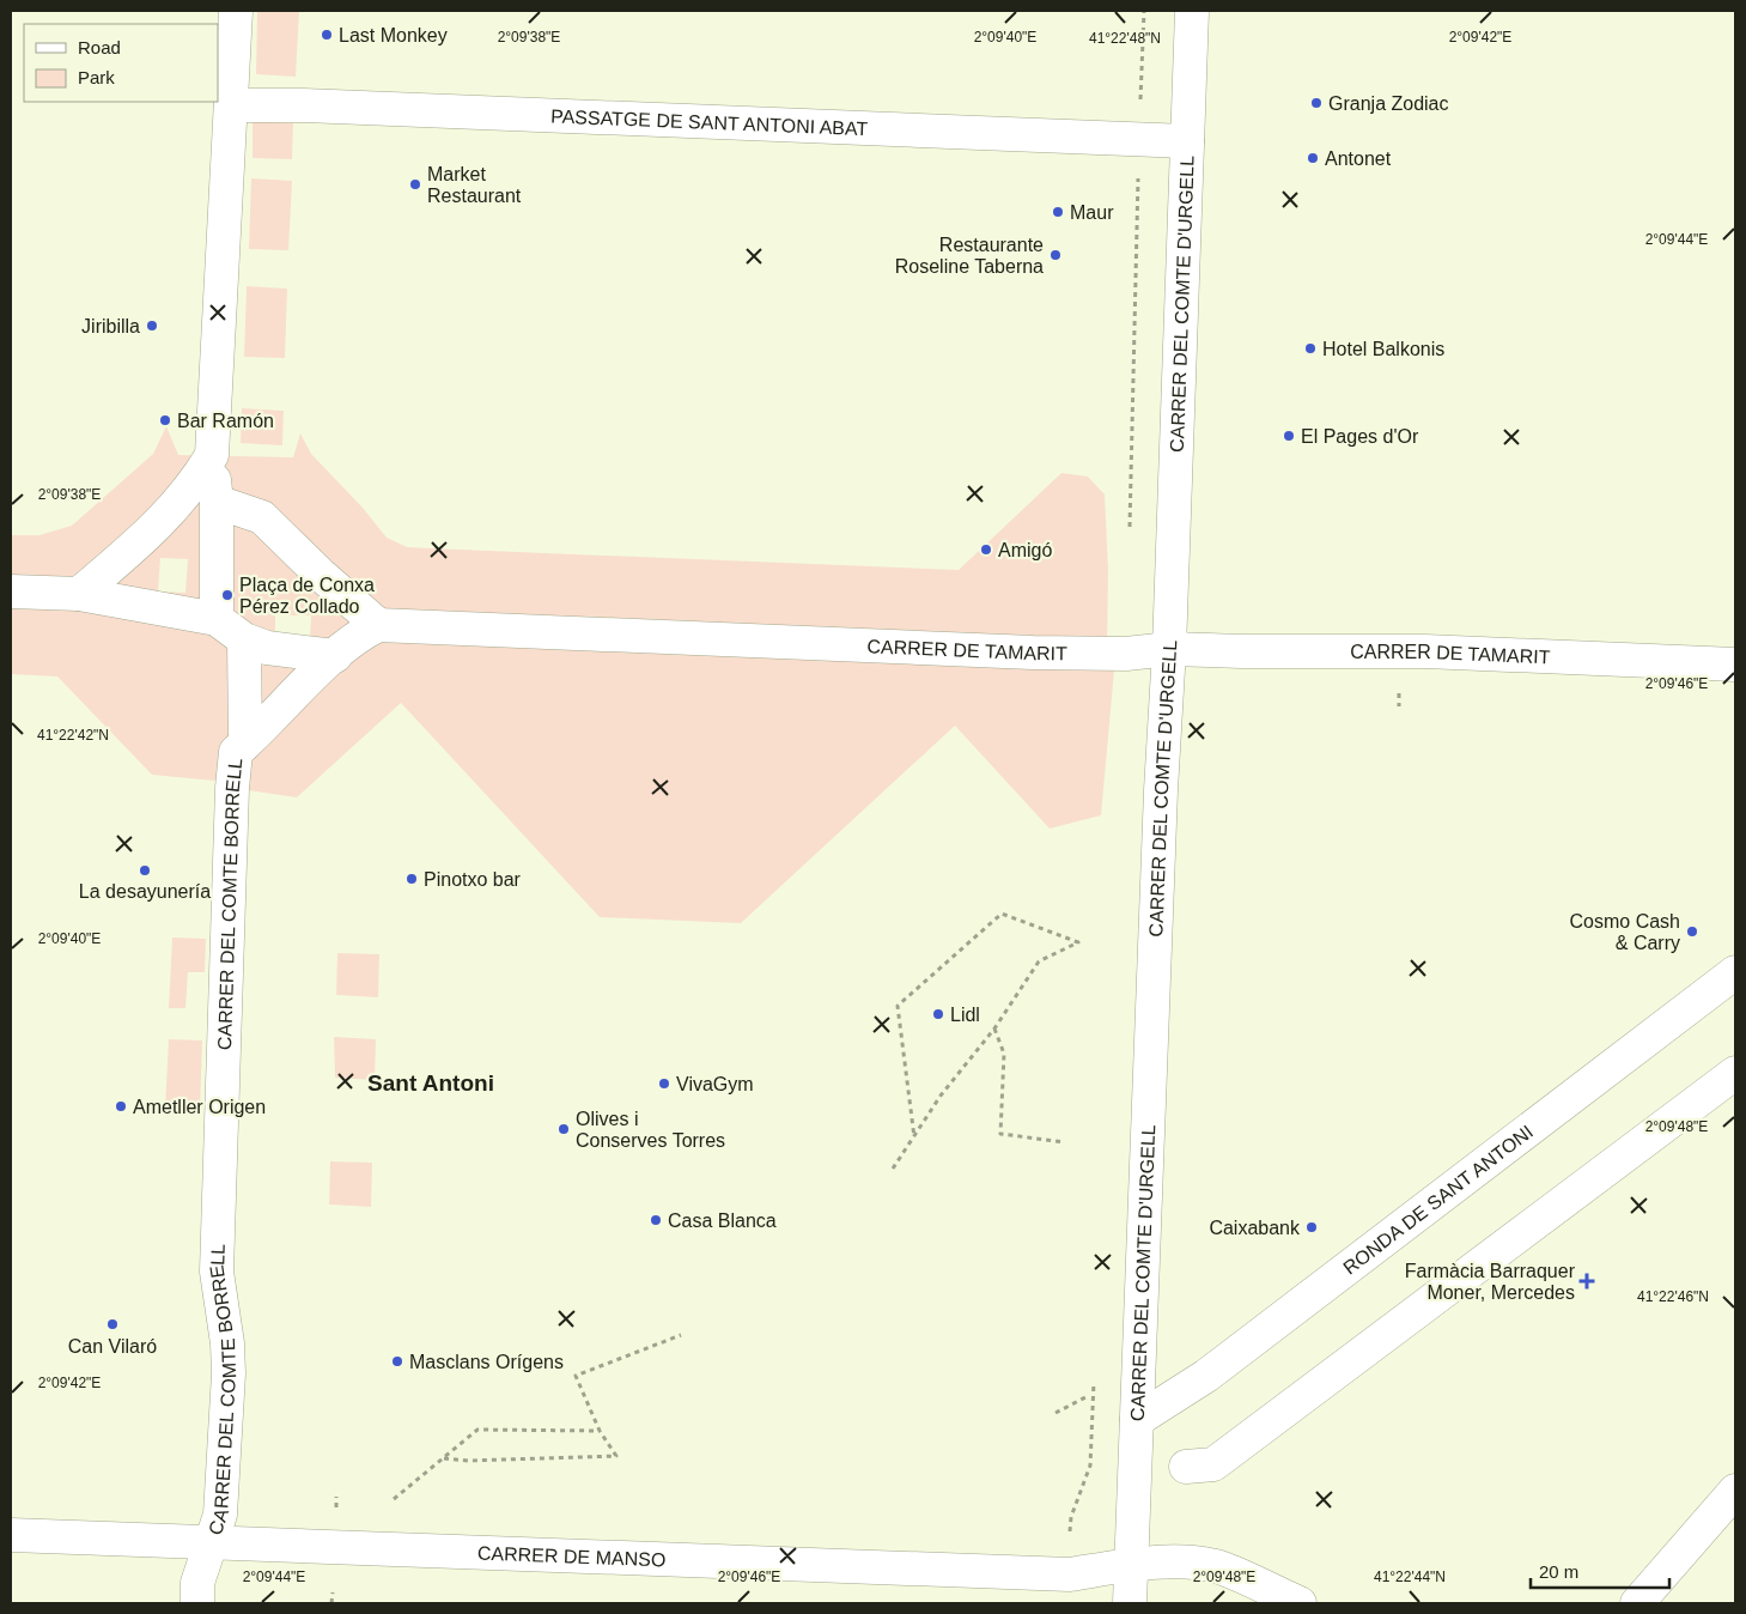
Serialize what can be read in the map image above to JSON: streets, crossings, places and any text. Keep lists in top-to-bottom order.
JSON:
{
  "streets": {
    "street": [
      "PASSATGE DE SANT ANTONI ABAT",
      "CARRER DEL COMTE D'URGELL",
      "CARRER DE TAMARIT",
      "CARRER DEL COMTE BORRELL",
      "RONDA DE SANT ANTONI",
      "CARRER DE MANSO"
    ]
  },
  "crossings": [
    ["PASSATGE DE SANT ANTONI ABAT", "CARRER DEL COMTE D'URGELL"],
    ["CARRER DEL COMTE D'URGELL", "CARRER DE TAMARIT"],
    ["CARRER DEL COMTE D'URGELL", "RONDA DE SANT ANTONI"],
    ["CARRER DEL COMTE D'URGELL", "CARRER DE MANSO"],
    ["CARRER DEL COMTE BORRELL", "CARRER DE MANSO"]
  ],
  "districts": ["Sant Antoni"],
  "places": {
    "other": [
      "Last Monkey",
      "Granja Zodiac",
      "Antonet",
      "Market Restaurant",
      "Maur",
      "Restaurante Roseline Taberna",
      "Jiribilla",
      "Hotel Balkonis",
      "Bar Ramón",
      "El Pages d'Or",
      "Amigó",
      "Plaça de Conxa Pérez Collado",
      "La desayunería",
      "Pinotxo bar",
      "Cosmo Cash & Carry",
      "Lidl",
      "VivaGym",
      "Ametller Origen",
      "Olives i Conserves Torres",
      "Casa Blanca",
      "Caixabank",
      "Can Vilaró",
      "Masclans Orígens"
    ],
    "health": ["Farmàcia Barraquer Moner, Mercedes"]
  },
  "legend": ["Road", "Park"],
  "scale_bar": "20 m",
  "coordinates": [
    "2°09'38\"E",
    "2°09'40\"E",
    "2°09'42\"E",
    "41°22'48\"N",
    "2°09'44\"E",
    "2°09'46\"E",
    "41°22'42\"N",
    "2°09'48\"E",
    "41°22'46\"N",
    "41°22'44\"N"
  ]
}
